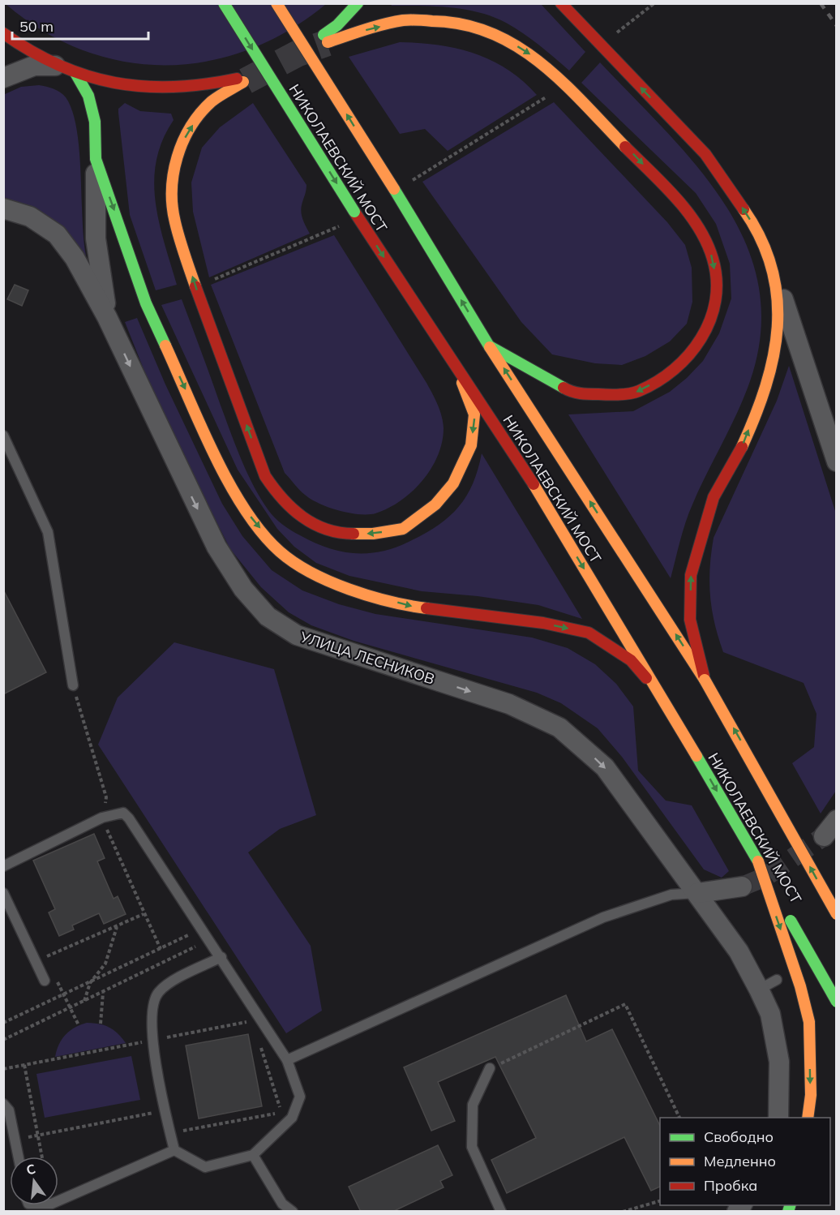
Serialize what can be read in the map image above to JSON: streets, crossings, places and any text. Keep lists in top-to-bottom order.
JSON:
{
  "streets": {
    "main road": ["НИКОЛАЕВСКИЙ МОСТ"],
    "street": ["УЛИЦА ЛЕСНИКОВ"]
  },
  "one_way": ["УЛИЦА ЛЕСНИКОВ"],
  "legend": ["Свободно", "Медленно", "Пробка"],
  "scale_bar": "50 m",
  "north": "top"
}
